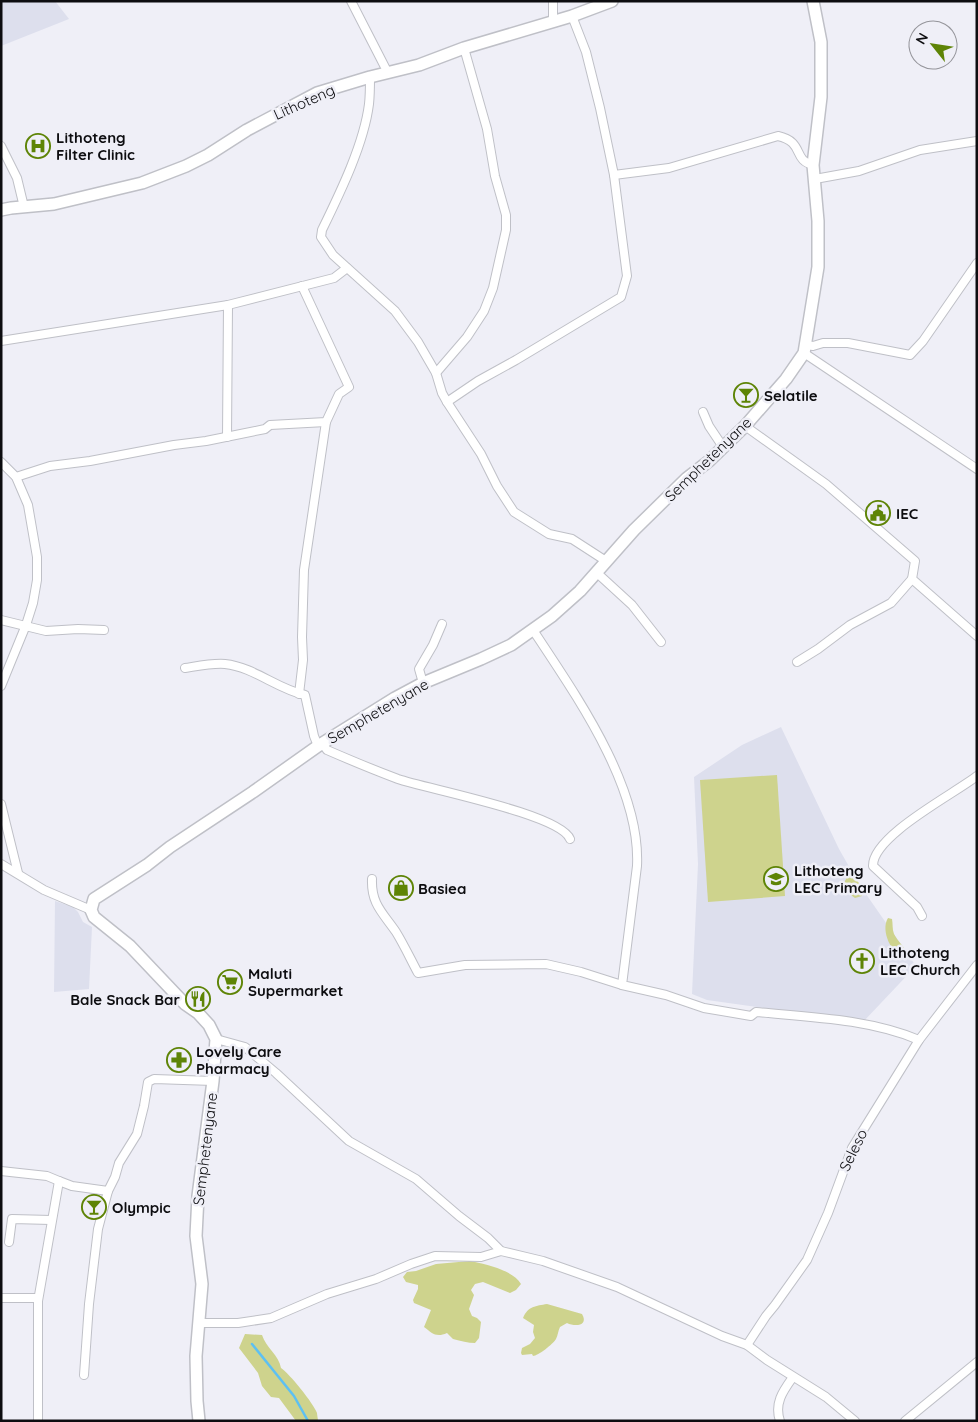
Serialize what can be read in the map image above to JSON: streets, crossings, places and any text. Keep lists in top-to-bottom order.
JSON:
{
  "streets": {
    "main road": ["Lithoteng", "Semphetenyane"],
    "street": ["Seleso"]
  },
  "places": {
    "hospital": ["Lithoteng Filter Clinic"],
    "bar": ["Selatile", "Olympic"],
    "public building": ["IEC"],
    "school or university": ["Lithoteng LEC Primary"],
    "shop": ["Basiea"],
    "church": ["Lithoteng LEC Church"],
    "supermarket": ["Maluti Supermarket"],
    "restaurant": ["Bale Snack Bar"],
    "pharmacy": ["Lovely Care Pharmacy"]
  },
  "north": "top left"
}
